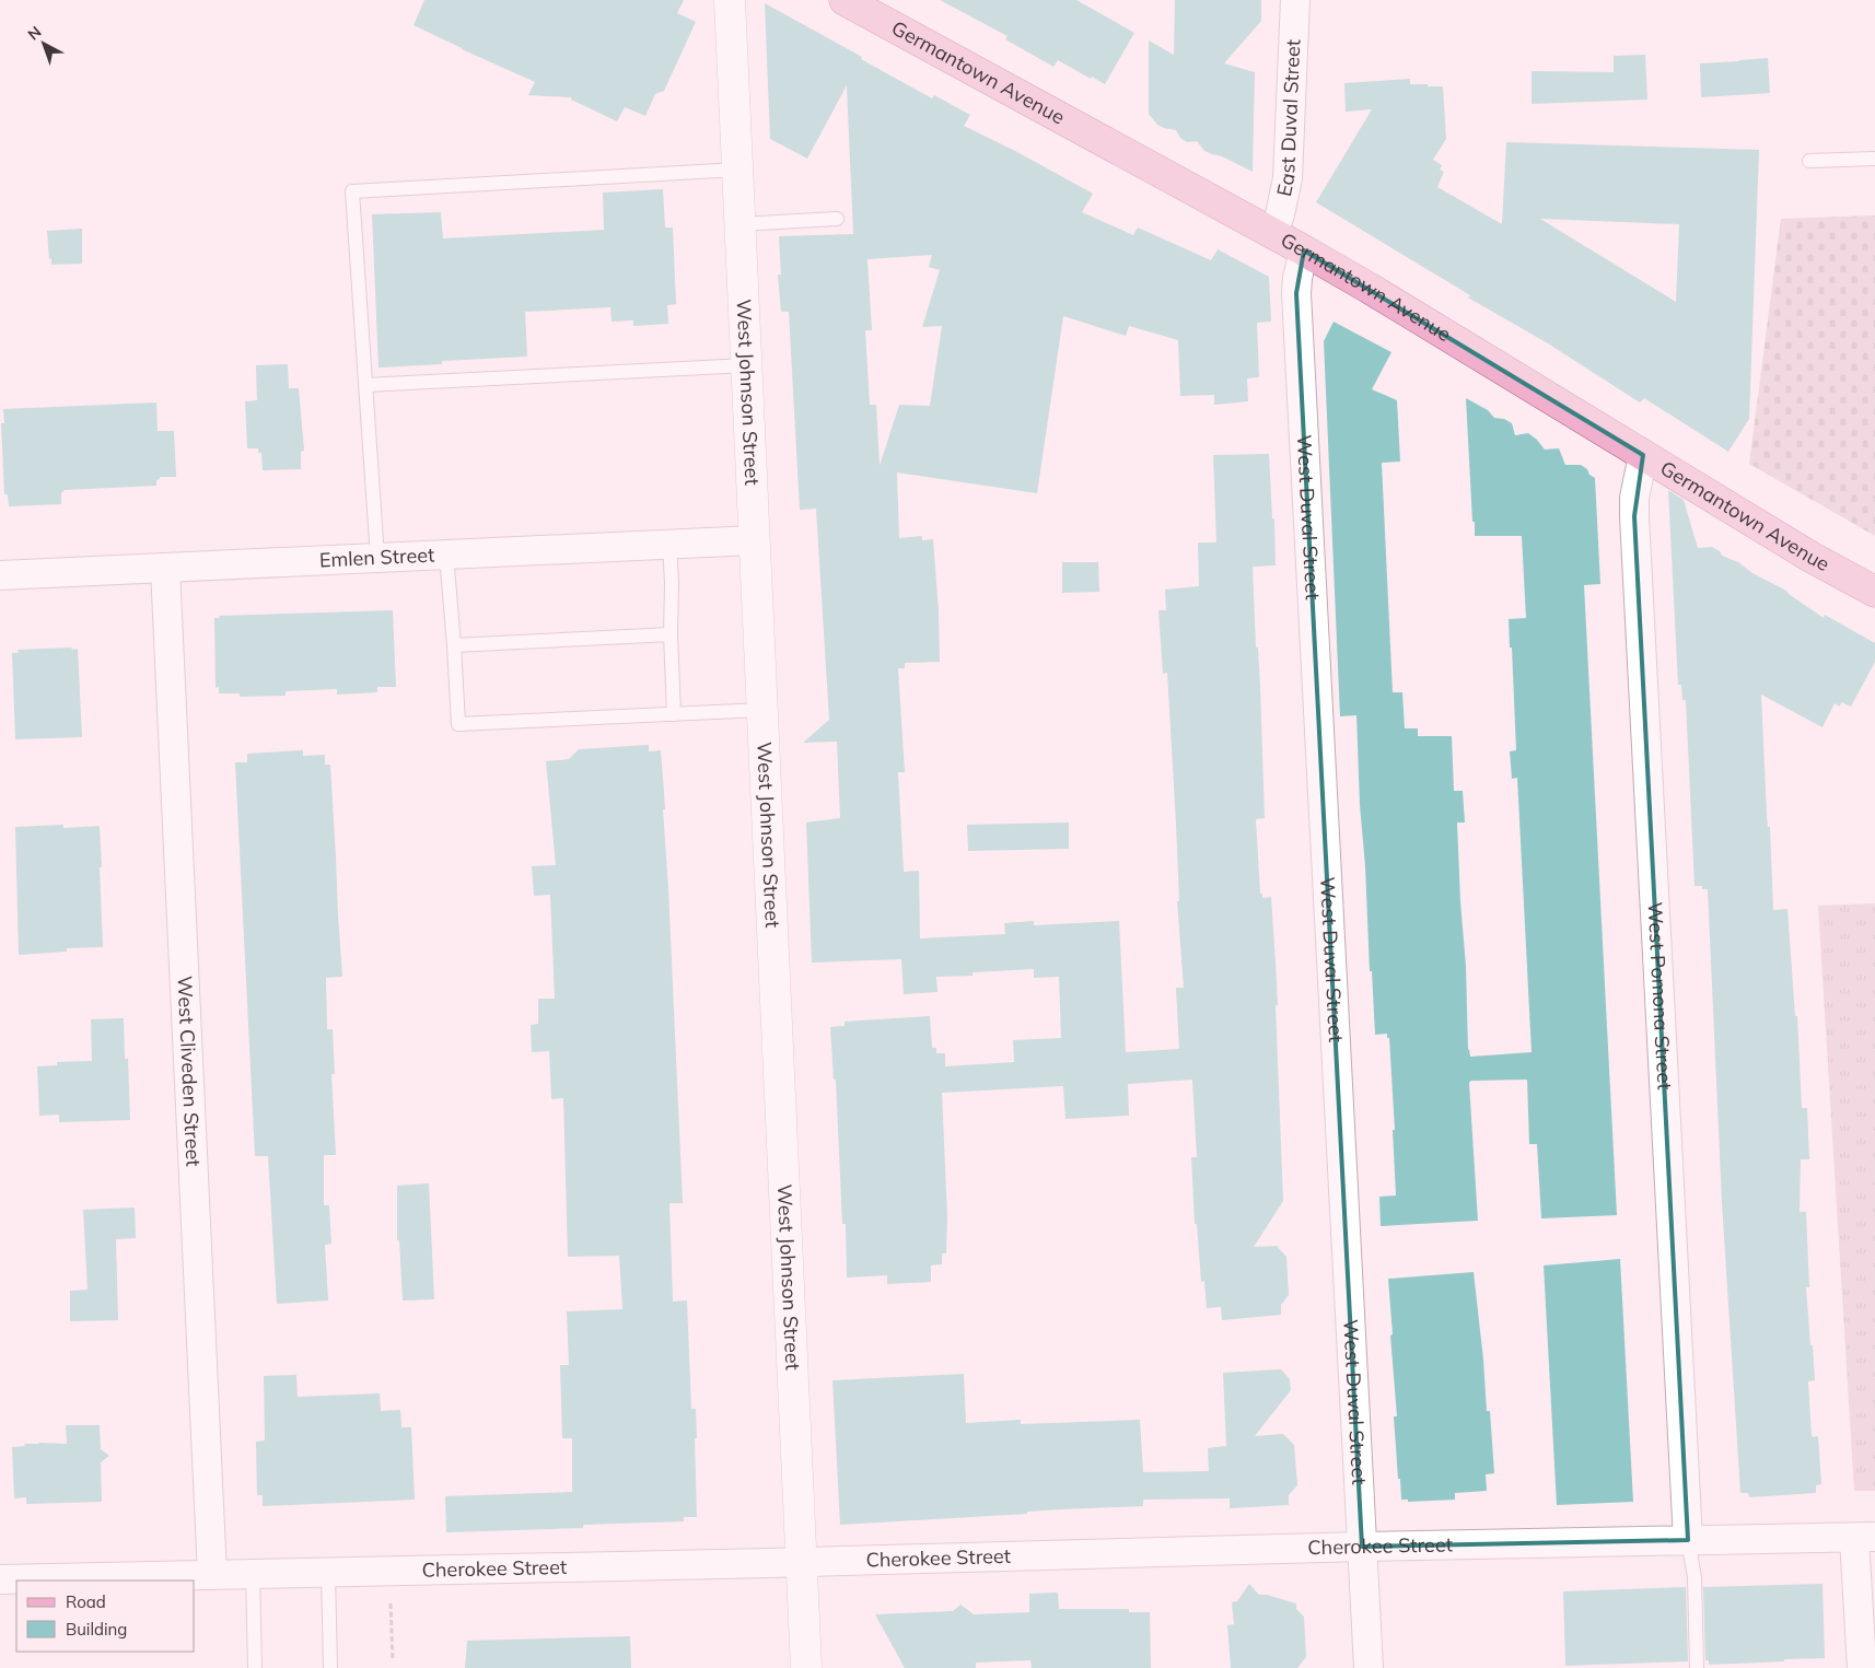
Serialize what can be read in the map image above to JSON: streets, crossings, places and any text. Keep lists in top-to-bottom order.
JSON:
{
  "streets": {
    "main road": ["Germantown Avenue"],
    "street": [
      "East Duval Street",
      "West Johnson Street",
      "West Duval Street",
      "Emlen Street",
      "West Pomona Street",
      "West Cliveden Street",
      "Cherokee Street"
    ]
  },
  "crossings": [
    ["Germantown Avenue", "East Duval Street"],
    ["Germantown Avenue", "West Duval Street"],
    ["Germantown Avenue", "West Pomona Street"],
    ["West Johnson Street", "Emlen Street"],
    ["West Johnson Street", "Cherokee Street"],
    ["West Duval Street", "Cherokee Street"],
    ["Emlen Street", "West Cliveden Street"],
    ["West Pomona Street", "Cherokee Street"],
    ["West Cliveden Street", "Cherokee Street"]
  ],
  "legend": ["Road", "Building"],
  "north": "top left"
}
